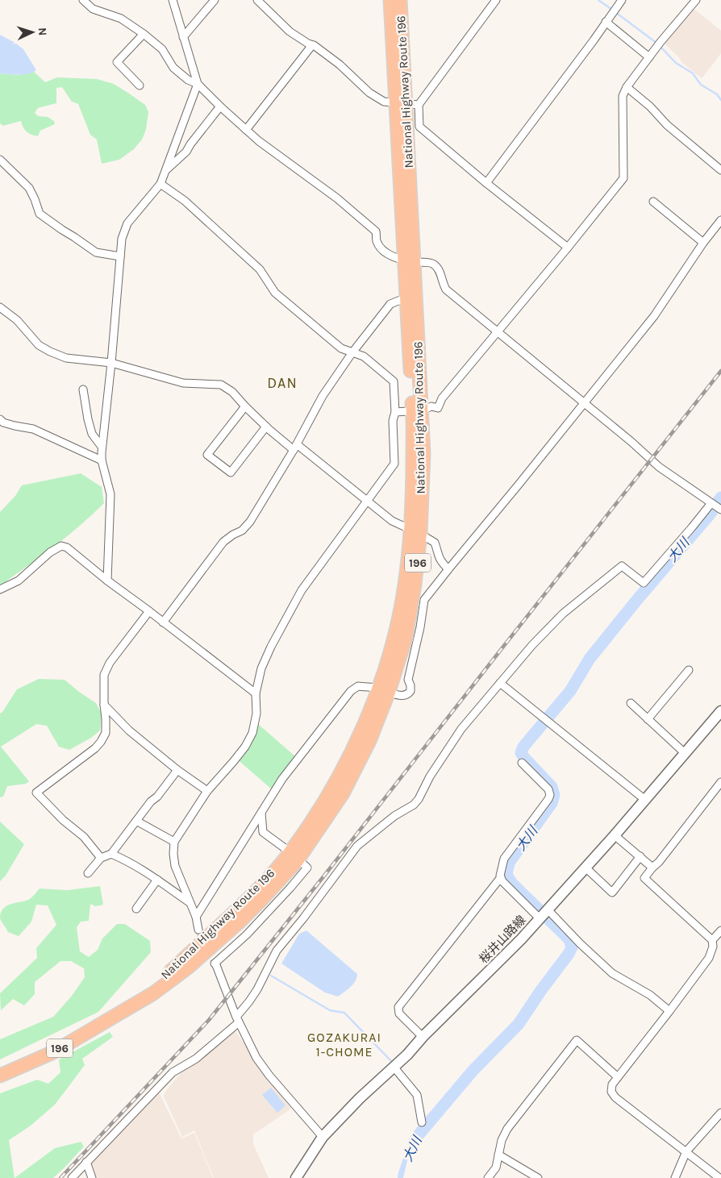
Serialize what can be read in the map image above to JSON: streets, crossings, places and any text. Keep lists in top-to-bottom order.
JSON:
{
  "streets": {
    "highway": ["National Highway Route 196", "196"],
    "main road": ["桜井山路線"]
  },
  "districts": ["DAN", "GOZAKURAI 1-CHOME"],
  "water": ["大川"],
  "north": "right"
}
